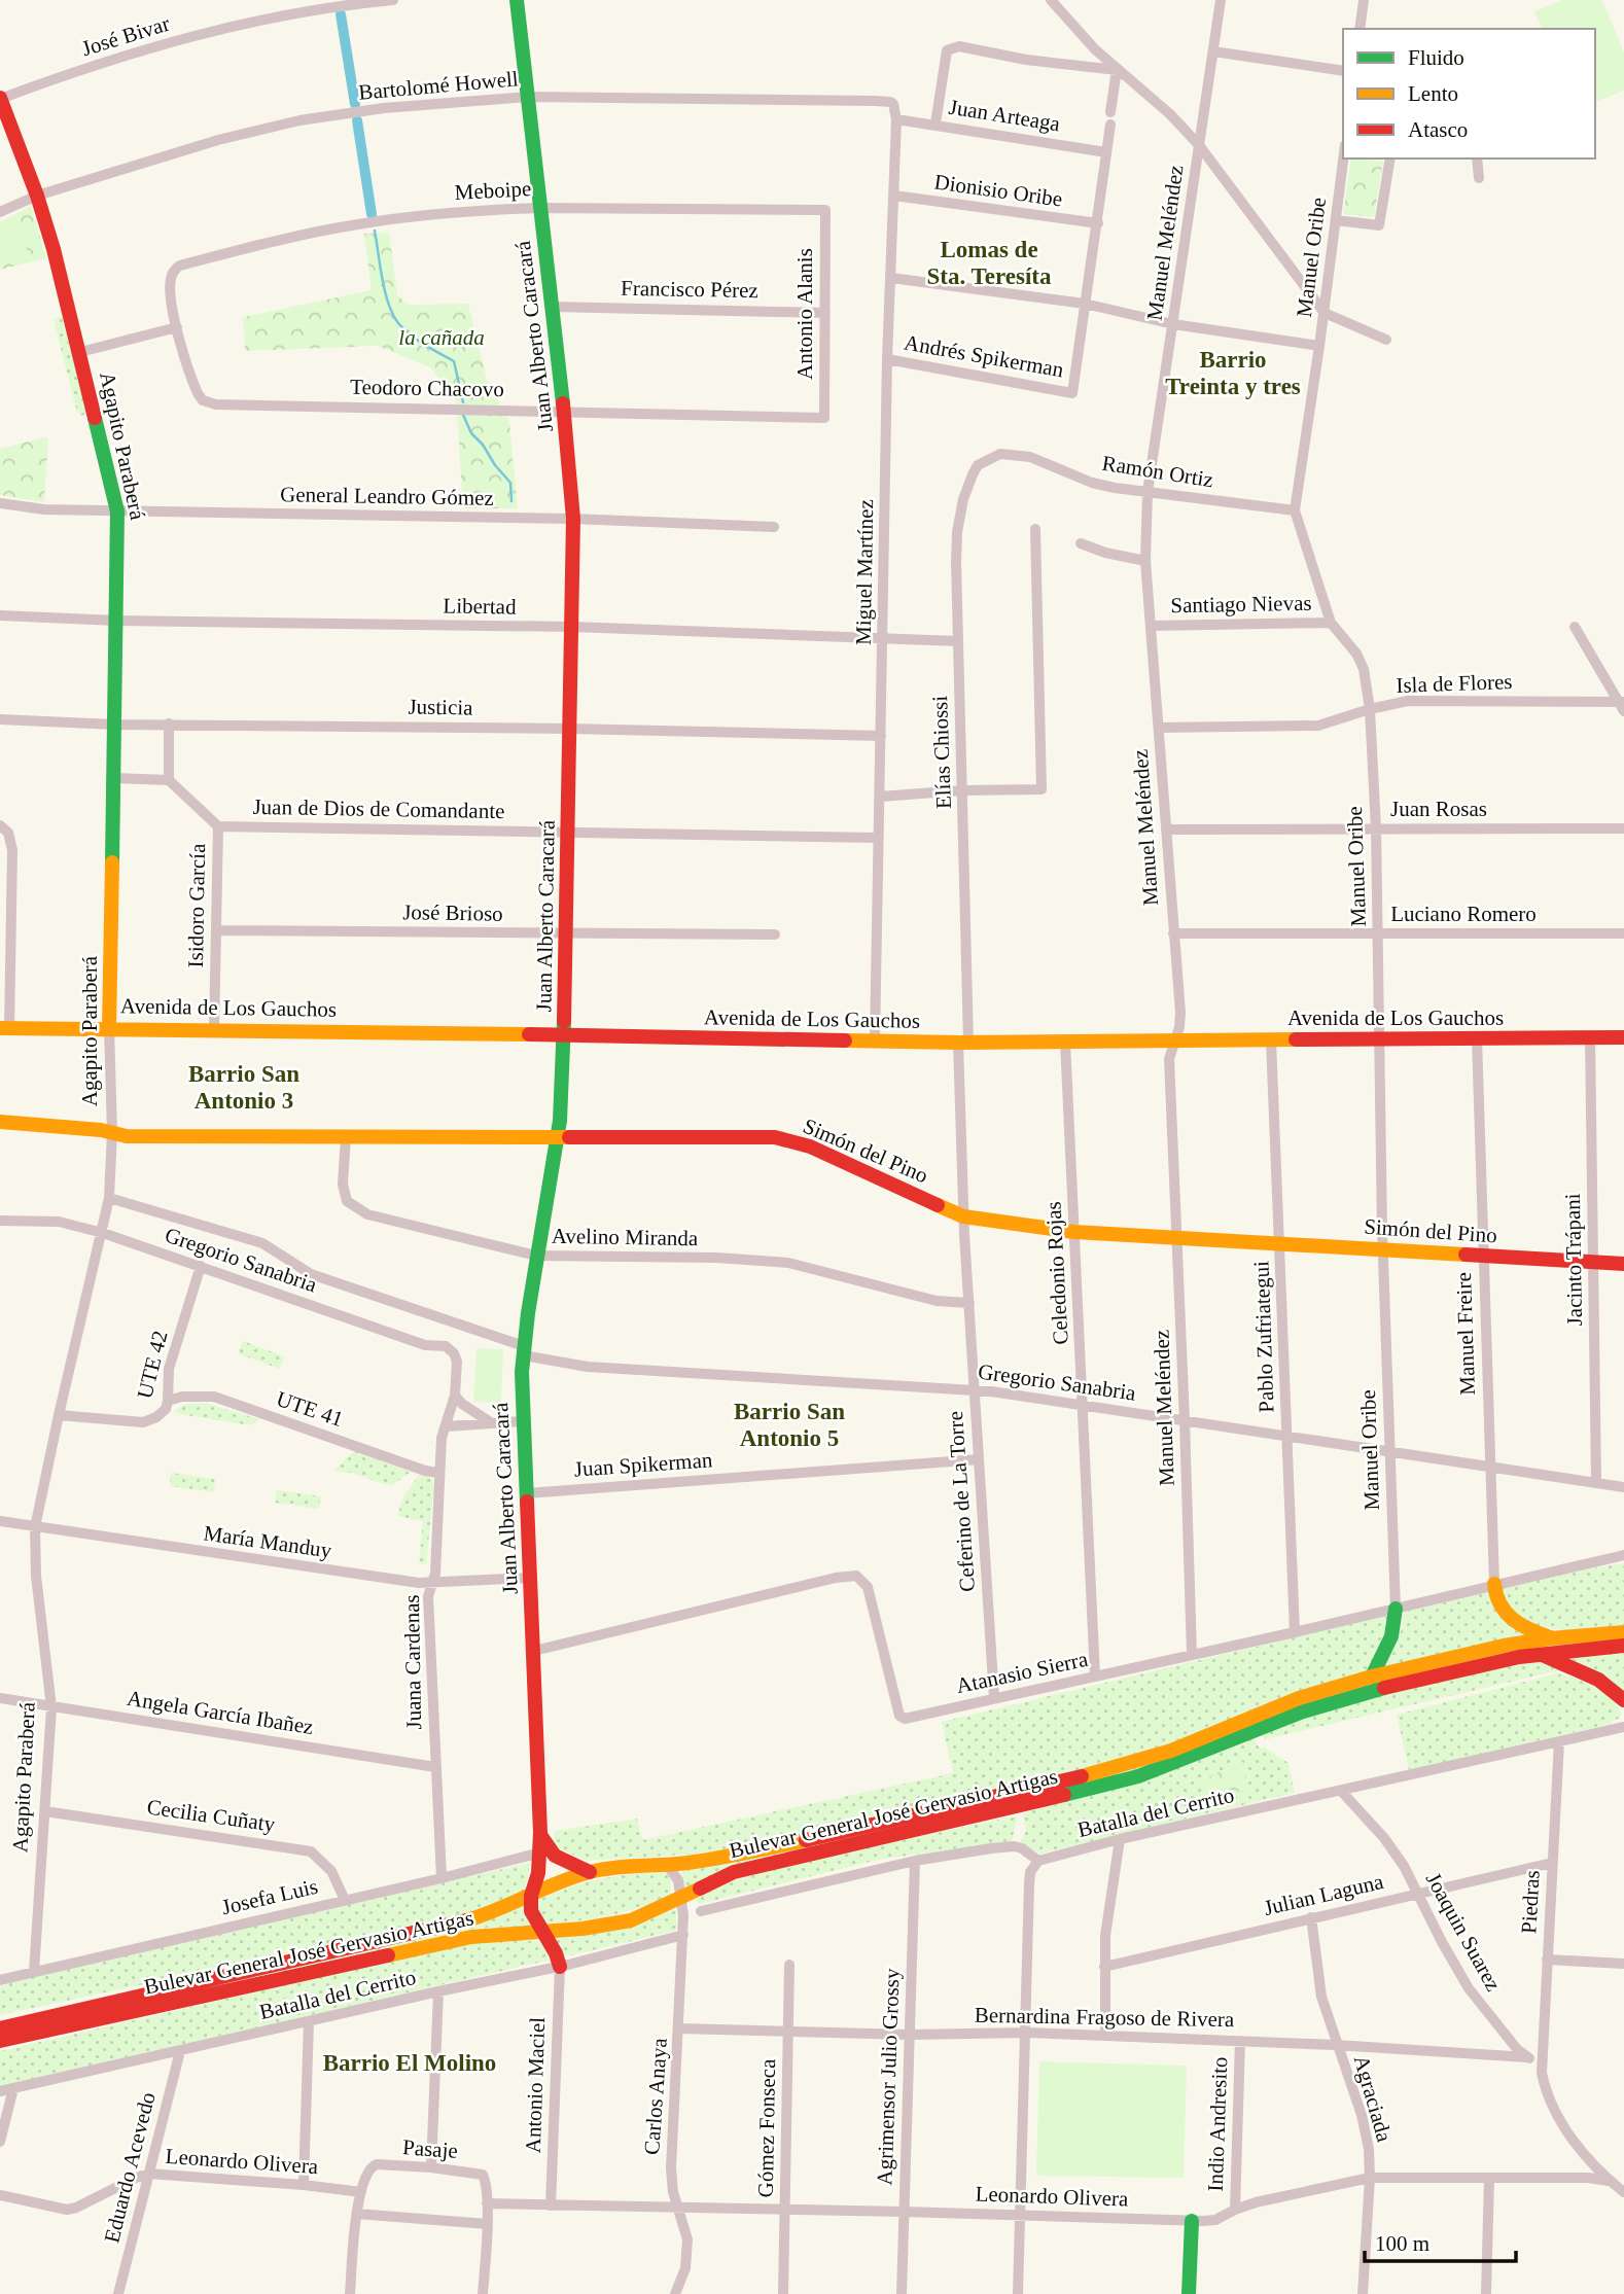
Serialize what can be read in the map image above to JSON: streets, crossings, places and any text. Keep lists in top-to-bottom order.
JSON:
{
  "streets": {
    "street": [
      "José Bivar",
      "Bartolomé Howell",
      "Juan Arteaga",
      "Meboipe",
      "Dionisio Oribe",
      "Manuel Meléndez",
      "Manuel Oribe",
      "Francisco Pérez",
      "Antonio Alanis",
      "Juan Alberto Caracará",
      "Andrés Spikerman",
      "Teodoro Chacovo",
      "Agapito Paraberá",
      "Ramón Ortiz",
      "General Leandro Gómez",
      "Miguel Martínez",
      "Santiago Nievas",
      "Libertad",
      "Isla de Flores",
      "Justicia",
      "Elías Chiossi",
      "Juan de Dios de Comandante",
      "Juan Rosas",
      "Isidoro García",
      "José Brioso",
      "Luciano Romero",
      "Avenida de Los Gauchos",
      "Simón del Pino",
      "Avelino Miranda",
      "Gregorio Sanabria",
      "Jacinto Trápani",
      "Celedonio Rojas",
      "Manuel Freire",
      "Pablo Zufriategui",
      "UTE 42",
      "UTE 41",
      "Juan Spikerman",
      "Ceferino de La Torre",
      "María Manduy",
      "Juana Cardenas",
      "Atanasio Sierra",
      "Angela García Ibañez",
      "Batalla del Cerrito",
      "Bulevar General José Gervasio Artigas",
      "Cecilia Cuñaty",
      "Julian Laguna",
      "Josefa Luis",
      "Piedras",
      "Joaquin Suarez",
      "Bernardina Fragoso de Rivera",
      "Agrimensor Julio Grossy",
      "Antonio Maciel",
      "Carlos Anaya",
      "Agraciada",
      "Indio Andresito",
      "Gómez Fonseca",
      "Pasaje",
      "Leonardo Olivera",
      "Eduardo Acevedo"
    ]
  },
  "crossings": [
    ["José Bivar", "Agapito Paraberá"],
    ["Bartolomé Howell", "Juan Alberto Caracará"],
    ["Bartolomé Howell", "Agapito Paraberá"],
    ["Bartolomé Howell", "Miguel Martínez"],
    ["Juan Arteaga", "Miguel Martínez"],
    ["Meboipe", "Antonio Alanis"],
    ["Meboipe", "Juan Alberto Caracará"],
    ["Meboipe", "Teodoro Chacovo"],
    ["Dionisio Oribe", "Miguel Martínez"],
    ["Manuel Meléndez", "Ramón Ortiz"],
    ["Manuel Meléndez", "Santiago Nievas"],
    ["Manuel Meléndez", "Isla de Flores"],
    ["Manuel Meléndez", "Juan Rosas"],
    ["Manuel Meléndez", "Luciano Romero"],
    ["Manuel Meléndez", "Avenida de Los Gauchos"],
    ["Manuel Meléndez", "Simón del Pino"],
    ["Manuel Meléndez", "Gregorio Sanabria"],
    ["Manuel Meléndez", "Atanasio Sierra"],
    ["Manuel Oribe", "Ramón Ortiz"],
    ["Manuel Oribe", "Santiago Nievas"],
    ["Manuel Oribe", "Isla de Flores"],
    ["Manuel Oribe", "Juan Rosas"],
    ["Manuel Oribe", "Luciano Romero"],
    ["Manuel Oribe", "Avenida de Los Gauchos"],
    ["Manuel Oribe", "Simón del Pino"],
    ["Manuel Oribe", "Gregorio Sanabria"],
    ["Manuel Oribe", "Atanasio Sierra"],
    ["Francisco Pérez", "Antonio Alanis"],
    ["Francisco Pérez", "Juan Alberto Caracará"],
    ["Antonio Alanis", "Teodoro Chacovo"],
    ["Juan Alberto Caracará", "Teodoro Chacovo"],
    ["Juan Alberto Caracará", "General Leandro Gómez"],
    ["Juan Alberto Caracará", "Libertad"],
    ["Juan Alberto Caracará", "Justicia"],
    ["Juan Alberto Caracará", "Juan de Dios de Comandante"],
    ["Juan Alberto Caracará", "José Brioso"],
    ["Juan Alberto Caracará", "Avenida de Los Gauchos"],
    ["Juan Alberto Caracará", "Simón del Pino"],
    ["Juan Alberto Caracará", "Avelino Miranda"],
    ["Juan Alberto Caracará", "Gregorio Sanabria"],
    ["Juan Alberto Caracará", "Juan Spikerman"],
    ["Juan Alberto Caracará", "María Manduy"],
    ["Juan Alberto Caracará", "Atanasio Sierra"],
    ["Juan Alberto Caracará", "Josefa Luis"],
    ["Andrés Spikerman", "Miguel Martínez"],
    ["Agapito Paraberá", "General Leandro Gómez"],
    ["Agapito Paraberá", "Libertad"],
    ["Agapito Paraberá", "Justicia"],
    ["Agapito Paraberá", "Avenida de Los Gauchos"],
    ["Agapito Paraberá", "Simón del Pino"],
    ["Agapito Paraberá", "Gregorio Sanabria"],
    ["Agapito Paraberá", "UTE 42"],
    ["Agapito Paraberá", "María Manduy"],
    ["Agapito Paraberá", "Angela García Ibañez"],
    ["Agapito Paraberá", "Cecilia Cuñaty"],
    ["Agapito Paraberá", "Josefa Luis"],
    ["Ramón Ortiz", "Elías Chiossi"],
    ["Miguel Martínez", "Libertad"],
    ["Miguel Martínez", "Justicia"],
    ["Miguel Martínez", "Juan de Dios de Comandante"],
    ["Miguel Martínez", "Avenida de Los Gauchos"],
    ["Libertad", "Elías Chiossi"],
    ["Elías Chiossi", "Avenida de Los Gauchos"],
    ["Elías Chiossi", "Ceferino de La Torre"],
    ["Juan de Dios de Comandante", "Isidoro García"],
    ["Isidoro García", "José Brioso"],
    ["Isidoro García", "Avenida de Los Gauchos"],
    ["Avenida de Los Gauchos", "Jacinto Trápani"],
    ["Avenida de Los Gauchos", "Celedonio Rojas"],
    ["Avenida de Los Gauchos", "Manuel Freire"],
    ["Avenida de Los Gauchos", "Pablo Zufriategui"],
    ["Avenida de Los Gauchos", "Ceferino de La Torre"],
    ["Simón del Pino", "Avelino Miranda"],
    ["Simón del Pino", "Jacinto Trápani"],
    ["Simón del Pino", "Celedonio Rojas"],
    ["Simón del Pino", "Manuel Freire"],
    ["Simón del Pino", "Pablo Zufriategui"],
    ["Simón del Pino", "Ceferino de La Torre"],
    ["Avelino Miranda", "Ceferino de La Torre"],
    ["Gregorio Sanabria", "Jacinto Trápani"],
    ["Gregorio Sanabria", "Celedonio Rojas"],
    ["Gregorio Sanabria", "Manuel Freire"],
    ["Gregorio Sanabria", "Pablo Zufriategui"],
    ["Gregorio Sanabria", "UTE 42"],
    ["Gregorio Sanabria", "Ceferino de La Torre"],
    ["Gregorio Sanabria", "Juana Cardenas"],
    ["Celedonio Rojas", "Atanasio Sierra"],
    ["Manuel Freire", "Atanasio Sierra"],
    ["Pablo Zufriategui", "Atanasio Sierra"],
    ["UTE 42", "UTE 41"],
    ["UTE 41", "Juana Cardenas"],
    ["Juan Spikerman", "Ceferino de La Torre"],
    ["Ceferino de La Torre", "Atanasio Sierra"],
    ["María Manduy", "Juana Cardenas"],
    ["Juana Cardenas", "Angela García Ibañez"],
    ["Juana Cardenas", "Josefa Luis"],
    ["Batalla del Cerrito", "Piedras"],
    ["Batalla del Cerrito", "Joaquin Suarez"],
    ["Batalla del Cerrito", "Antonio Maciel"],
    ["Batalla del Cerrito", "Carlos Anaya"],
    ["Batalla del Cerrito", "Eduardo Acevedo"],
    ["Bulevar General José Gervasio Artigas", "Carlos Anaya"],
    ["Cecilia Cuñaty", "Josefa Luis"],
    ["Julian Laguna", "Piedras"],
    ["Julian Laguna", "Joaquin Suarez"],
    ["Julian Laguna", "Agraciada"],
    ["Piedras", "Joaquin Suarez"],
    ["Joaquin Suarez", "Bernardina Fragoso de Rivera"],
    ["Bernardina Fragoso de Rivera", "Agrimensor Julio Grossy"],
    ["Bernardina Fragoso de Rivera", "Carlos Anaya"],
    ["Bernardina Fragoso de Rivera", "Agraciada"],
    ["Bernardina Fragoso de Rivera", "Indio Andresito"],
    ["Bernardina Fragoso de Rivera", "Gómez Fonseca"],
    ["Agrimensor Julio Grossy", "Leonardo Olivera"],
    ["Antonio Maciel", "Leonardo Olivera"],
    ["Carlos Anaya", "Leonardo Olivera"],
    ["Agraciada", "Leonardo Olivera"],
    ["Indio Andresito", "Leonardo Olivera"],
    ["Gómez Fonseca", "Leonardo Olivera"],
    ["Pasaje", "Leonardo Olivera"],
    ["Leonardo Olivera", "Eduardo Acevedo"]
  ],
  "districts": [
    "Lomas de Sta. Teresíta",
    "Barrio Treinta y tres",
    "Barrio San Antonio 3",
    "Barrio San Antonio 5",
    "Barrio El Molino"
  ],
  "parks": ["la cañada"],
  "legend": ["Fluido", "Lento", "Atasco"],
  "scale_bar": "100 m"
}
